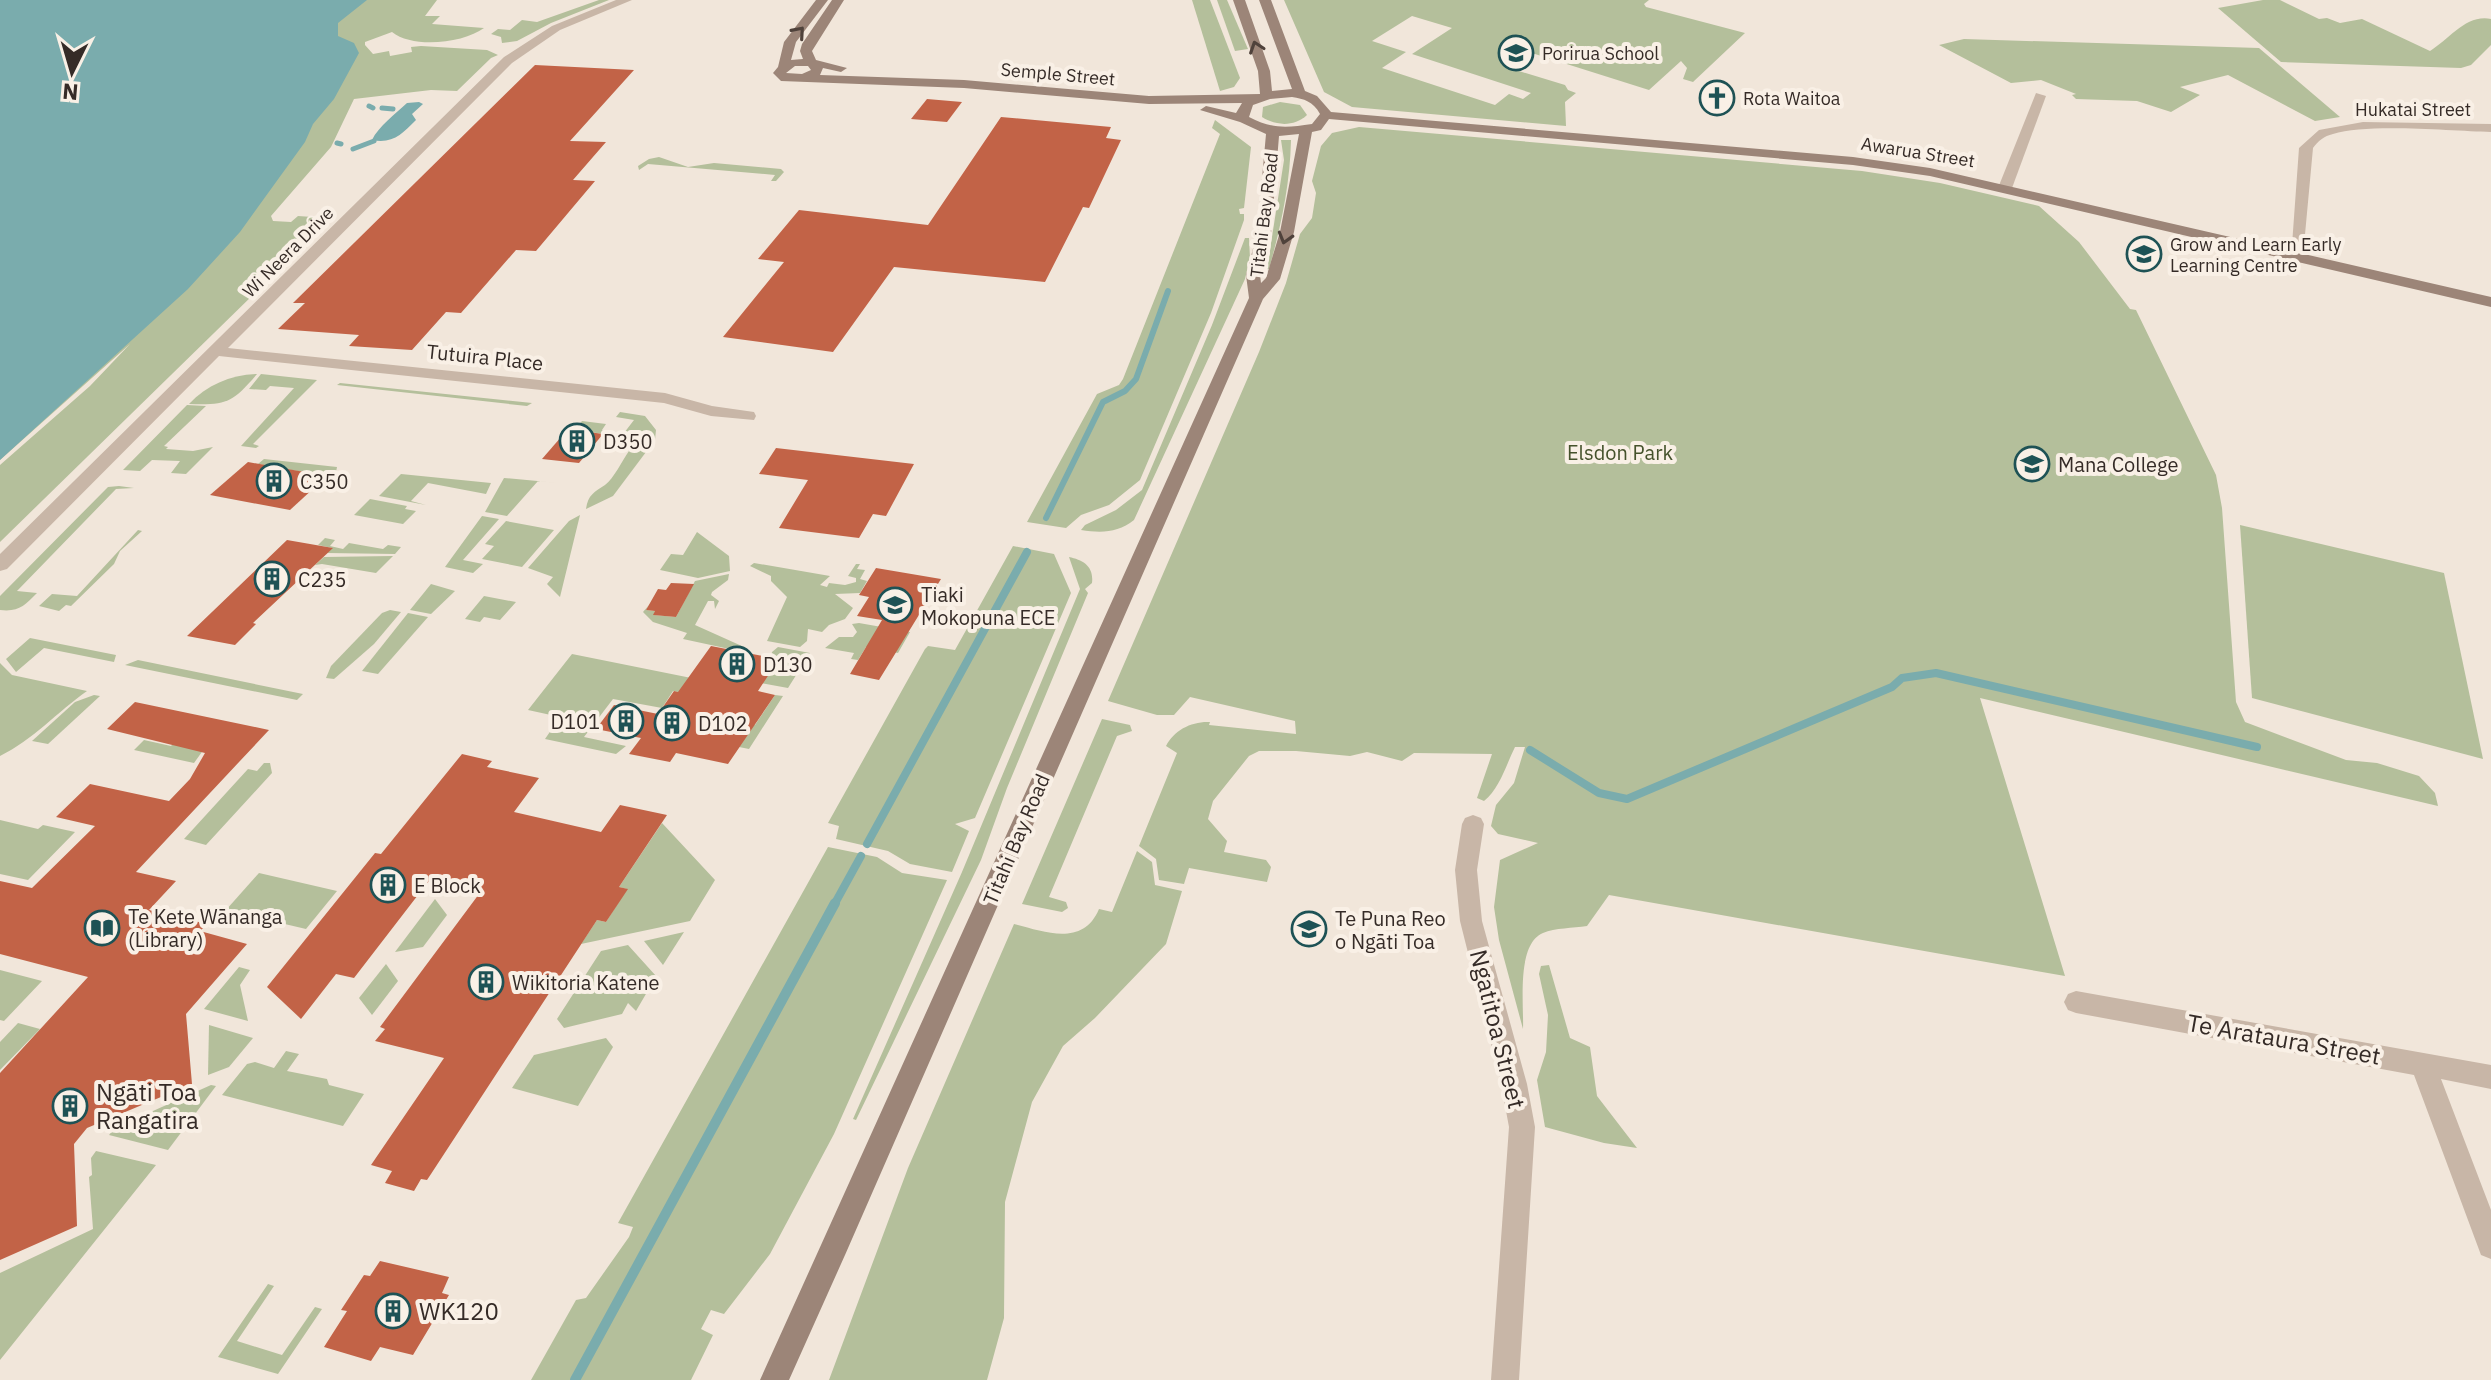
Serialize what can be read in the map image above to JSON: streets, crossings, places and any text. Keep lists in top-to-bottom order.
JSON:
{
  "streets": {
    "main road": ["Semple Street", "Awarua Street", "Titahi Bay Road"],
    "street": [
      "Hukatai Street",
      "Wi Neera Drive",
      "Tutuira Place",
      "Ngatitoa Street",
      "Te Arataura Street"
    ]
  },
  "crossings": [
    ["Semple Street", "Titahi Bay Road"],
    ["Hukatai Street", "Awarua Street"],
    ["Wi Neera Drive", "Tutuira Place"]
  ],
  "parks": ["Elsdon Park"],
  "places": {
    "school or university": [
      "Porirua School",
      "Grow and Learn Early Learning Centre",
      "Mana College",
      "Tiaki Mokopuna ECE",
      "Te Puna Reo o Ngāti Toa"
    ],
    "church": ["Rota Waitoa"],
    "building": [
      "D350",
      "C350",
      "C235",
      "D130",
      "D101",
      "D102",
      "E Block",
      "Wikitoria Katene",
      "Ngāti Toa Rangatira",
      "WK120"
    ],
    "library": ["Te Kete Wānanga (Library)"]
  },
  "north": "bottom"
}
